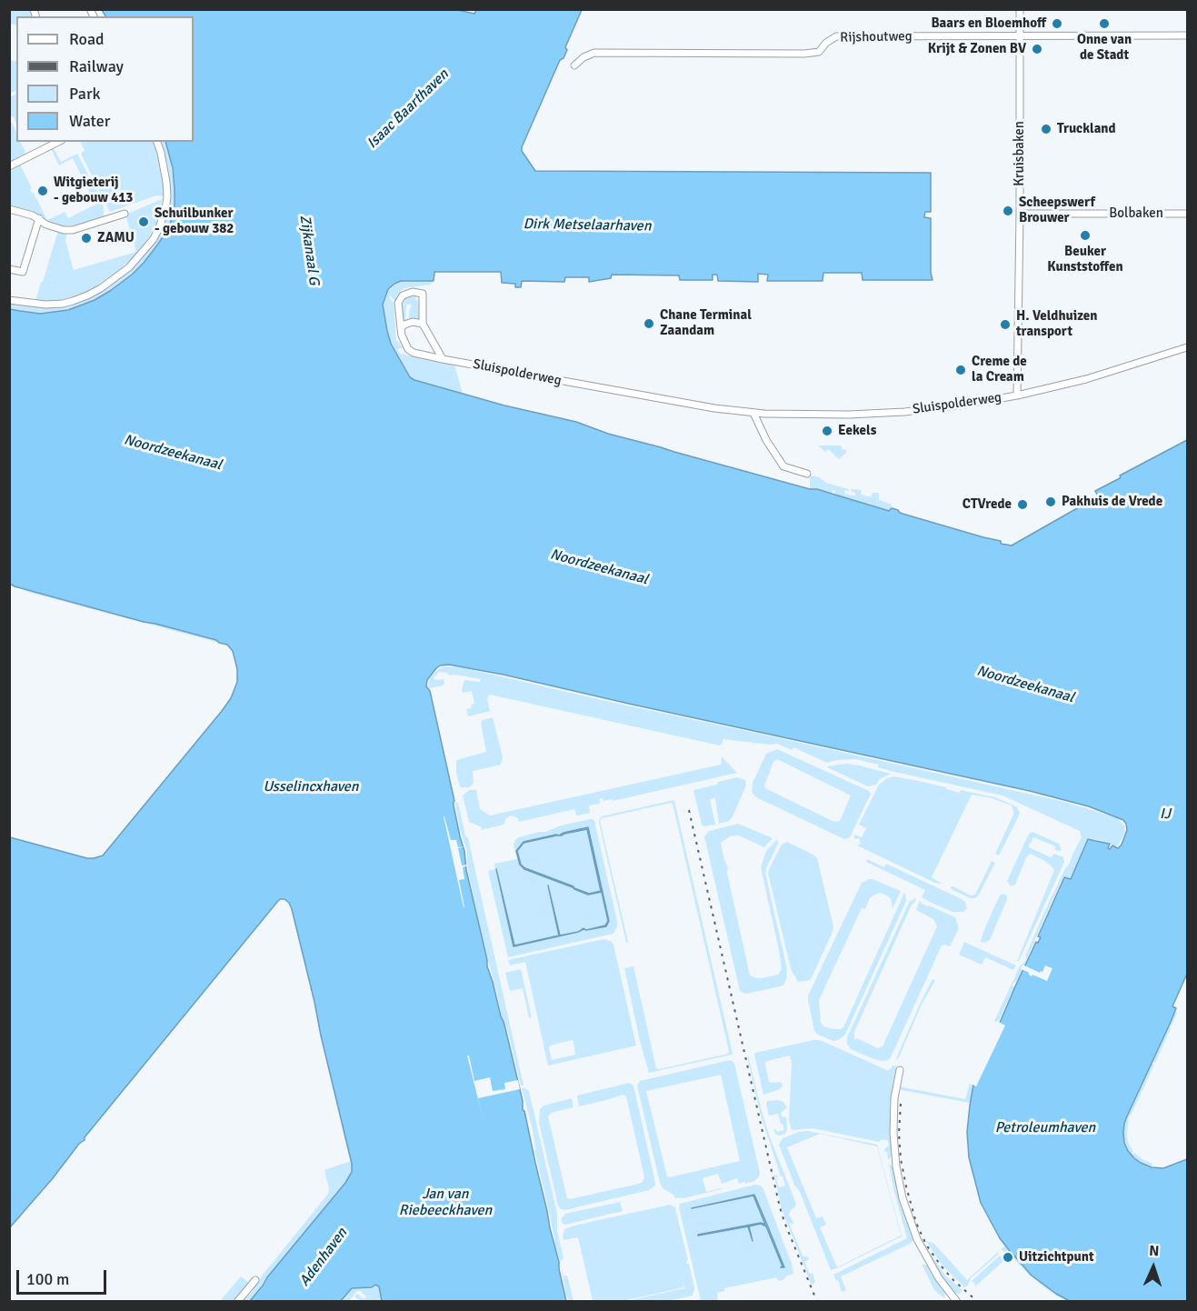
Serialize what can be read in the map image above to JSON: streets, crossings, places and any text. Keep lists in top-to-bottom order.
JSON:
{
  "streets": {
    "street": [
      "Rijshoutweg",
      "Kruisbaken",
      "Bolbaken",
      "Sluispolderweg"
    ]
  },
  "crossings": [
    ["Rijshoutweg", "Kruisbaken"],
    ["Kruisbaken", "Bolbaken"],
    ["Kruisbaken", "Sluispolderweg"]
  ],
  "water": [
    "Isaac Baarthaven",
    "Dirk Metselaarhaven",
    "Zijkanaal G",
    "Noordzeekanaal",
    "Usselincxhaven",
    "IJ",
    "Petroleumhaven",
    "Jan van Riebeeckhaven",
    "Adenhaven"
  ],
  "places": [
    "Baars en Bloemhoff",
    "Onne van de Stadt",
    "Krijt & Zonen BV",
    "Truckland",
    "Witgieterij - gebouw 413",
    "Scheepswerf Brouwer",
    "Schuilbunker - gebouw 382",
    "Beuker Kunststoffen",
    "ZAMU",
    "Chane Terminal Zaandam",
    "H. Veldhuizen transport",
    "Creme de la Cream",
    "Eekels",
    "Pakhuis de Vrede",
    "CTVrede",
    "Uitzichtpunt"
  ],
  "legend": [
    "Road",
    "Railway",
    "Park",
    "Water"
  ],
  "scale_bar": "100 m",
  "north": "top"
}
